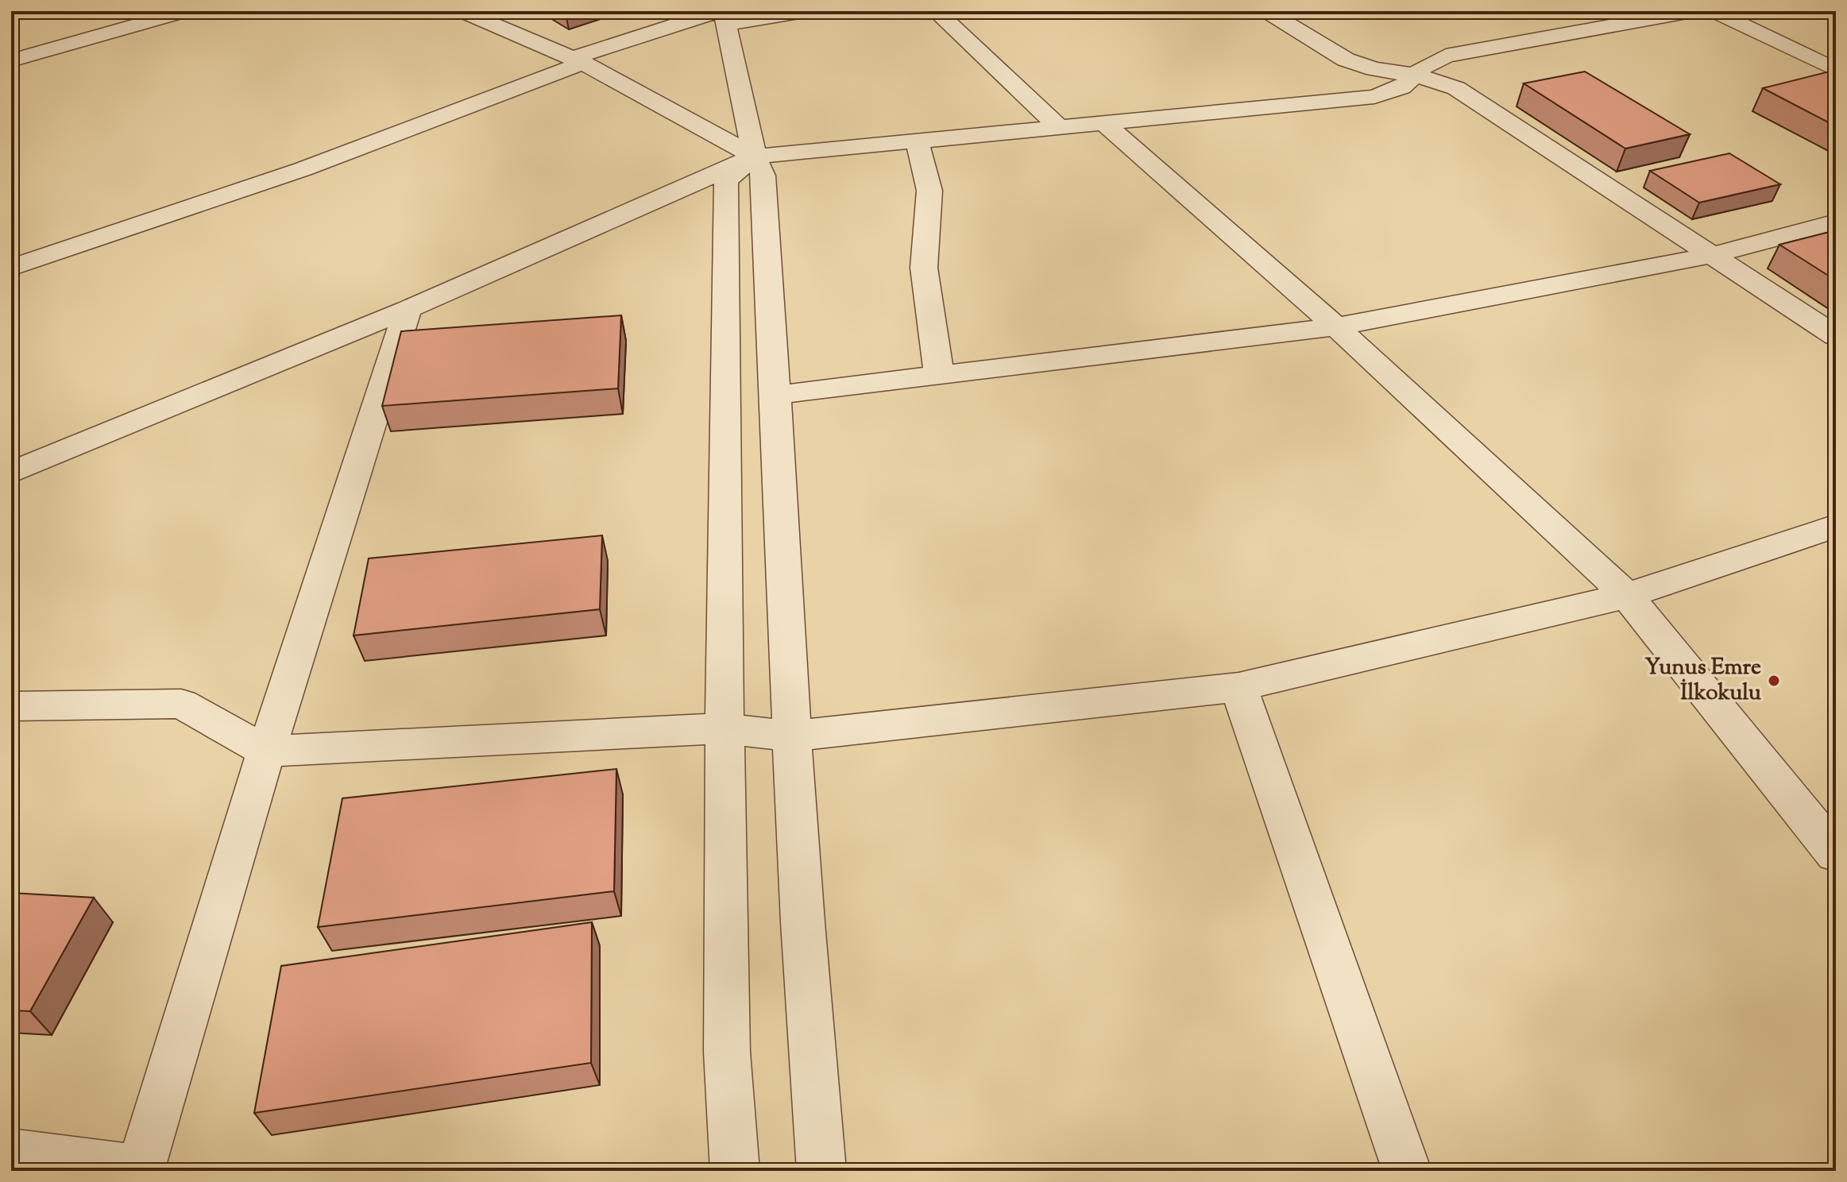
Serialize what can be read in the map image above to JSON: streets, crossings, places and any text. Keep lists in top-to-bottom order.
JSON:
{
  "places": ["Yunus Emre İlkokulu"]
}
